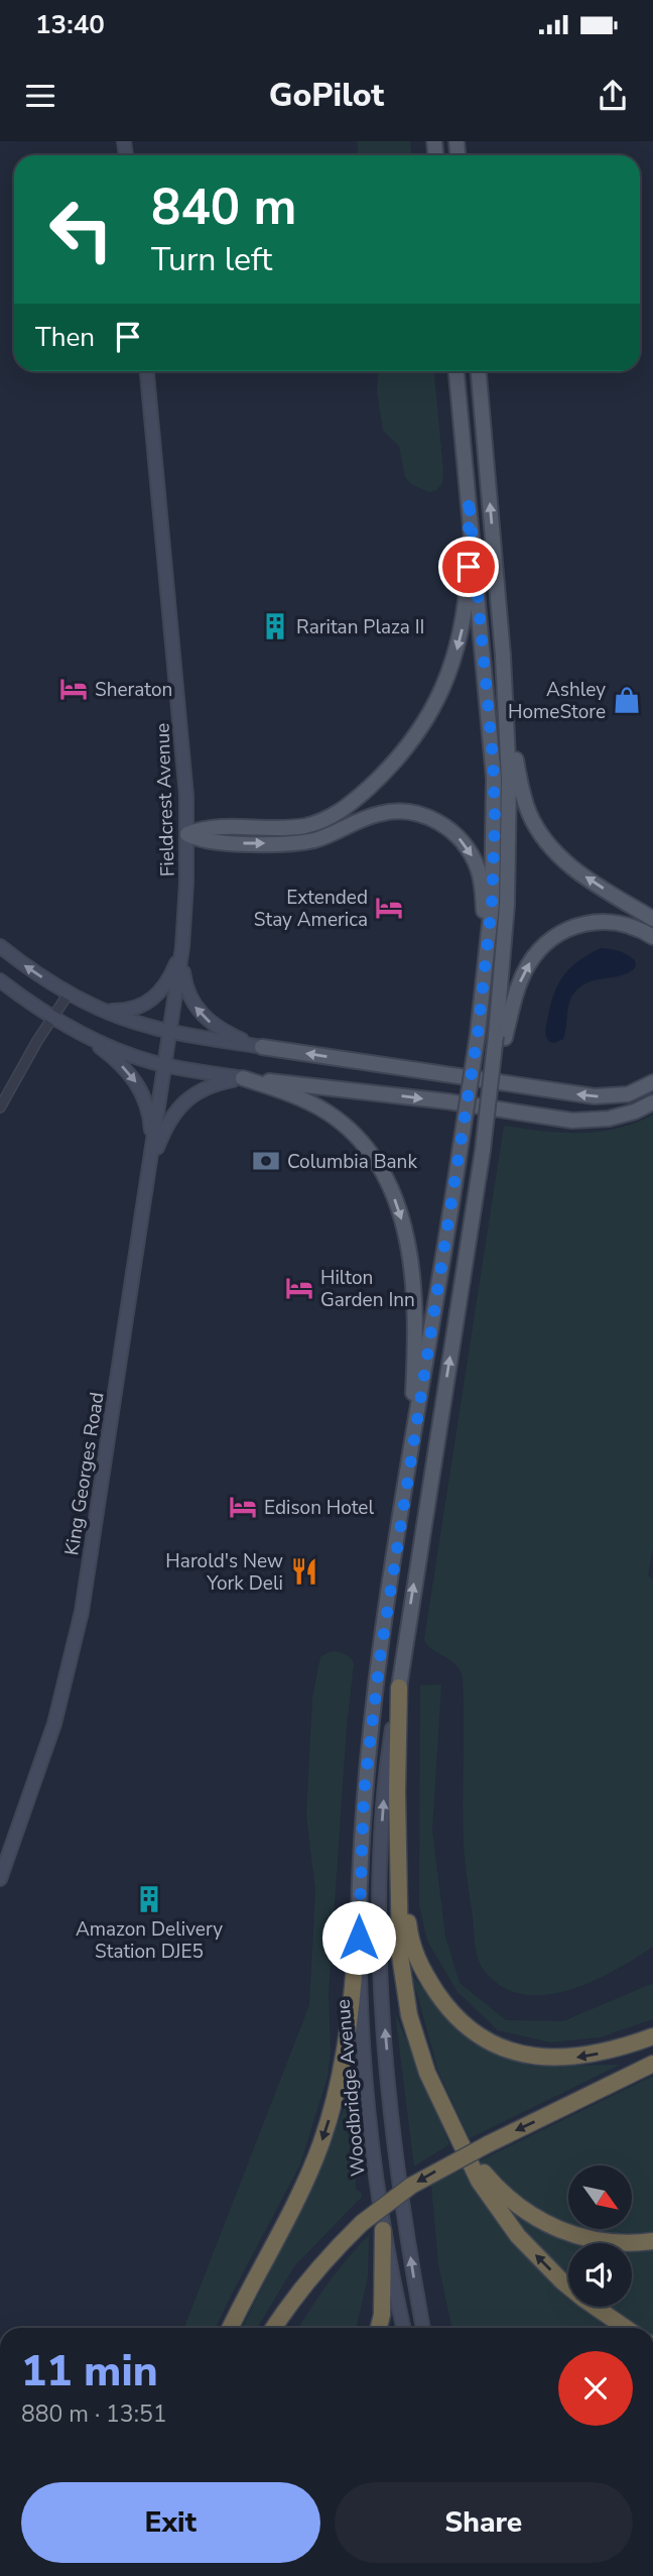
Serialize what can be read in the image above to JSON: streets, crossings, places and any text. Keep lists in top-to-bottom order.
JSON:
{
  "streets": {
    "main road": ["Fieldcrest Avenue", "King Georges Road", "Woodbridge Avenue"]
  },
  "crossings": [
    ["Fieldcrest Avenue", "King Georges Road"]
  ],
  "places": {
    "building": ["Raritan Plaza II", "Amazon Delivery Station DJE5"],
    "hotel": [
      "Sheraton",
      "Extended Stay America",
      "Hilton Garden Inn",
      "Edison Hotel"
    ],
    "shop": ["Ashley HomeStore"],
    "bank": ["Columbia Bank"],
    "restaurant": ["Harold's New York Deli"]
  },
  "north": "bottom right",
  "page": {
    "status": "13:40",
    "header": "GoPilot",
    "turn": ["840 m", "Turn left"],
    "then": "Then",
    "heading": ["11 min", "880 m · 13:51"],
    "buttons": ["Exit", "Share"]
  }
}
